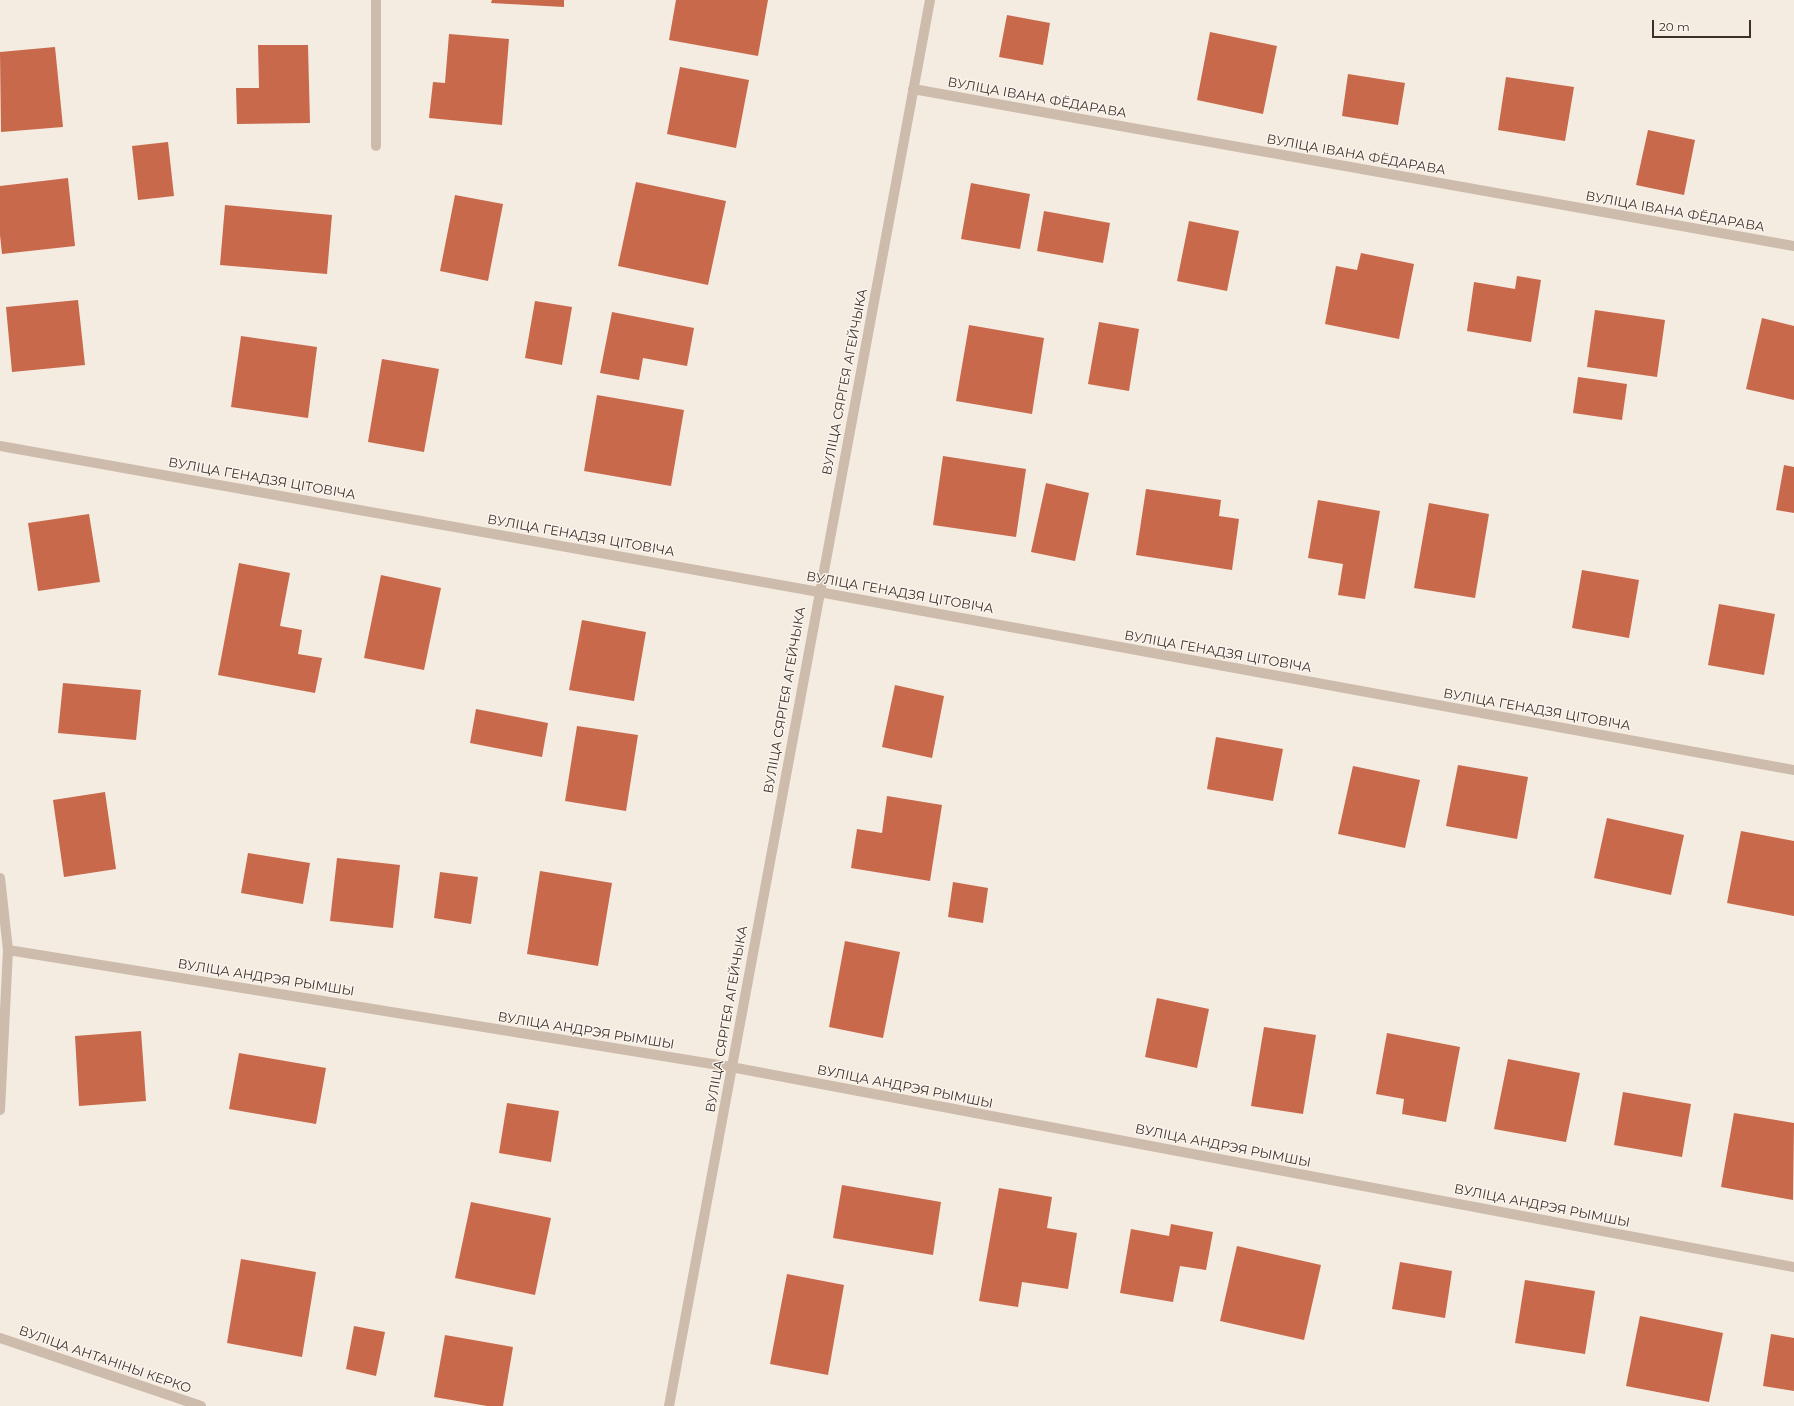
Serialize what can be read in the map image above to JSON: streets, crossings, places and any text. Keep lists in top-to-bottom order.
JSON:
{
  "streets": {
    "street": [
      "ВУЛІЦА ІВАНА ФЁДАРАВА",
      "ВУЛІЦА СЯРГЕЯ АГЕЙЧЫКА",
      "ВУЛІЦА ГЕНАДЗЯ ЦІТОВІЧА",
      "ВУЛІЦА АНДРЭЯ РЫМШЫ",
      "ВУЛІЦА АНТАНІНЫ КЕРКО"
    ]
  },
  "crossings": [
    ["ВУЛІЦА ІВАНА ФЁДАРАВА", "ВУЛІЦА СЯРГЕЯ АГЕЙЧЫКА"],
    ["ВУЛІЦА СЯРГЕЯ АГЕЙЧЫКА", "ВУЛІЦА ГЕНАДЗЯ ЦІТОВІЧА"],
    ["ВУЛІЦА СЯРГЕЯ АГЕЙЧЫКА", "ВУЛІЦА АНДРЭЯ РЫМШЫ"]
  ],
  "scale_bar": "20 m"
}
